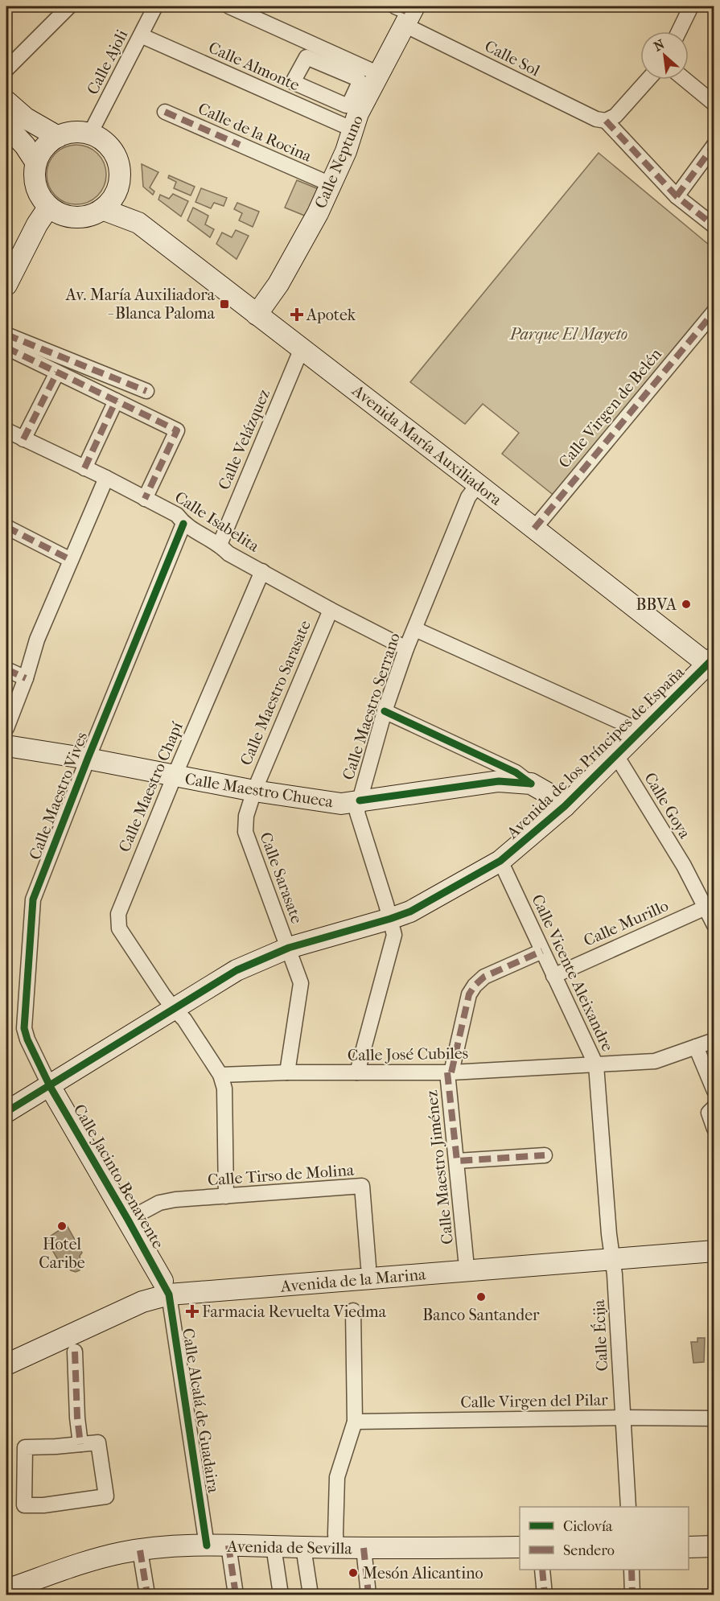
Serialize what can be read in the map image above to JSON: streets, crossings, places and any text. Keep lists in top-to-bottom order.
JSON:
{
  "streets": {
    "street": [
      "Calle Sol",
      "Calle Ajoli",
      "Calle Almonte",
      "Calle de la Rocina",
      "Calle Neptuno",
      "Calle Virgen de Belén",
      "Calle Velázquez",
      "Avenida María Auxiliadora",
      "Calle Isabelita",
      "Calle Maestro Sarasate",
      "Calle Maestro Serrano",
      "Avenida de los Príncipes de España",
      "Calle Maestro Chapí",
      "Calle Maestro Chueca",
      "Calle Maestro Vives",
      "Calle Goya",
      "Calle Sarasate",
      "Calle Murillo",
      "Calle Vicente Aleixandre",
      "Calle José Cubiles",
      "Calle Maestro Jiménez",
      "Calle Tirso de Molina",
      "Calle Jacinto Benavente",
      "Avenida de la Marina",
      "Calle Écija",
      "Calle Virgen del Pilar",
      "Calle Alcalá de Guadaira",
      "Avenida de Sevilla"
    ]
  },
  "crossings": [
    ["Calle Sol", "Calle Neptuno"],
    ["Calle Ajoli", "Calle Almonte"],
    ["Calle Ajoli", "Avenida María Auxiliadora"],
    ["Calle Almonte", "Calle Neptuno"],
    ["Calle de la Rocina", "Calle Neptuno"],
    ["Calle Neptuno", "Avenida María Auxiliadora"],
    ["Calle Virgen de Belén", "Avenida María Auxiliadora"],
    ["Calle Velázquez", "Avenida María Auxiliadora"],
    ["Calle Velázquez", "Calle Isabelita"],
    ["Avenida María Auxiliadora", "Calle Maestro Serrano"],
    ["Avenida María Auxiliadora", "Avenida de los Príncipes de España"],
    ["Calle Isabelita", "Calle Maestro Sarasate"],
    ["Calle Isabelita", "Calle Maestro Serrano"],
    ["Calle Isabelita", "Calle Maestro Chapí"],
    ["Calle Isabelita", "Calle Maestro Vives"],
    ["Calle Maestro Sarasate", "Calle Maestro Chueca"],
    ["Calle Maestro Sarasate", "Calle Sarasate"],
    ["Calle Maestro Serrano", "Avenida de los Príncipes de España"],
    ["Calle Maestro Serrano", "Calle Maestro Chueca"],
    ["Calle Maestro Serrano", "Calle José Cubiles"],
    ["Avenida de los Príncipes de España", "Calle Maestro Chapí"],
    ["Avenida de los Príncipes de España", "Calle Maestro Chueca"],
    ["Avenida de los Príncipes de España", "Calle Maestro Vives"],
    ["Avenida de los Príncipes de España", "Calle Goya"],
    ["Avenida de los Príncipes de España", "Calle Sarasate"],
    ["Avenida de los Príncipes de España", "Calle Vicente Aleixandre"],
    ["Avenida de los Príncipes de España", "Calle Jacinto Benavente"],
    ["Calle Maestro Chapí", "Calle Maestro Chueca"],
    ["Calle Maestro Chapí", "Calle José Cubiles"],
    ["Calle Maestro Chueca", "Calle Maestro Vives"],
    ["Calle Maestro Chueca", "Calle Sarasate"],
    ["Calle Maestro Vives", "Calle Jacinto Benavente"],
    ["Calle Goya", "Calle Murillo"],
    ["Calle Sarasate", "Calle José Cubiles"],
    ["Calle Murillo", "Calle Vicente Aleixandre"],
    ["Calle Vicente Aleixandre", "Calle José Cubiles"],
    ["Calle Vicente Aleixandre", "Calle Maestro Jiménez"],
    ["Calle Vicente Aleixandre", "Avenida de la Marina"],
    ["Calle Vicente Aleixandre", "Calle Écija"],
    ["Calle José Cubiles", "Calle Maestro Jiménez"],
    ["Calle Maestro Jiménez", "Avenida de la Marina"],
    ["Calle Tirso de Molina", "Calle Jacinto Benavente"],
    ["Calle Tirso de Molina", "Avenida de la Marina"],
    ["Calle Jacinto Benavente", "Avenida de la Marina"],
    ["Calle Jacinto Benavente", "Calle Alcalá de Guadaira"],
    ["Avenida de la Marina", "Calle Écija"],
    ["Avenida de la Marina", "Calle Alcalá de Guadaira"],
    ["Calle Écija", "Calle Virgen del Pilar"],
    ["Calle Alcalá de Guadaira", "Avenida de Sevilla"]
  ],
  "parks": ["Parque El Mayeto"],
  "places": {
    "transit": ["Av. María Auxiliadora - Blanca Paloma"],
    "health": ["Apotek", "Farmacia Revuelta Viedma"],
    "other": [
      "BBVA",
      "Hotel Caribe",
      "Banco Santander",
      "Mesón Alicantino"
    ]
  },
  "legend": ["Ciclovía", "Sendero"],
  "north": "top left"
}
